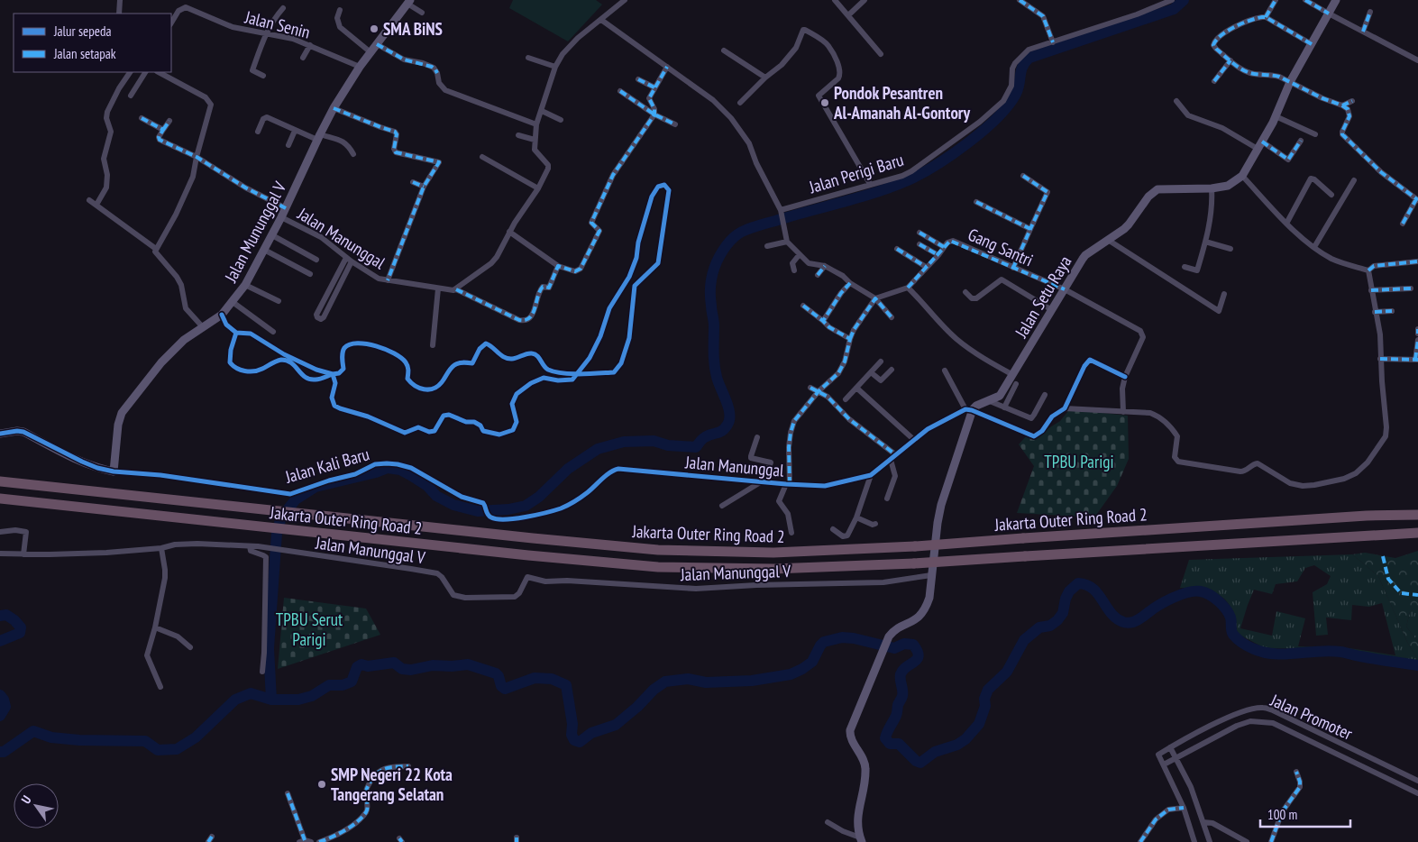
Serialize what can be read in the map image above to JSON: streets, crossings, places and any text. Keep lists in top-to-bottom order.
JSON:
{
  "streets": {
    "highway": ["Jakarta Outer Ring Road 2"],
    "street": [
      "Jalan Senin",
      "Jalan Perigi Baru",
      "Jalan Mununggal V",
      "Jalan Manunggal",
      "Gang Santri",
      "Jalan Setu Raya",
      "Jalan Kali Baru",
      "Jalan Manunggal V",
      "Jalan Promoter"
    ]
  },
  "crossings": [
    ["Jalan Senin", "Jalan Mununggal V"],
    ["Jalan Mununggal V", "Jalan Manunggal"],
    ["Jalan Mununggal V", "Jalan Kali Baru"],
    ["Jalan Manunggal", "Jalan Setu Raya"],
    ["Jalan Manunggal", "Jalan Kali Baru"],
    ["Gang Santri", "Jalan Setu Raya"]
  ],
  "parks": ["TPBU Parigi", "TPBU Serut Parigi"],
  "places": ["SMA BiNS", "Pondok Pesantren Al-Amanah Al-Gontory", "SMP Negeri 22 Kota Tangerang Selatan"],
  "legend": ["Jalur sepeda", "Jalan setapak"],
  "scale_bar": "100 m",
  "north": "top left"
}
